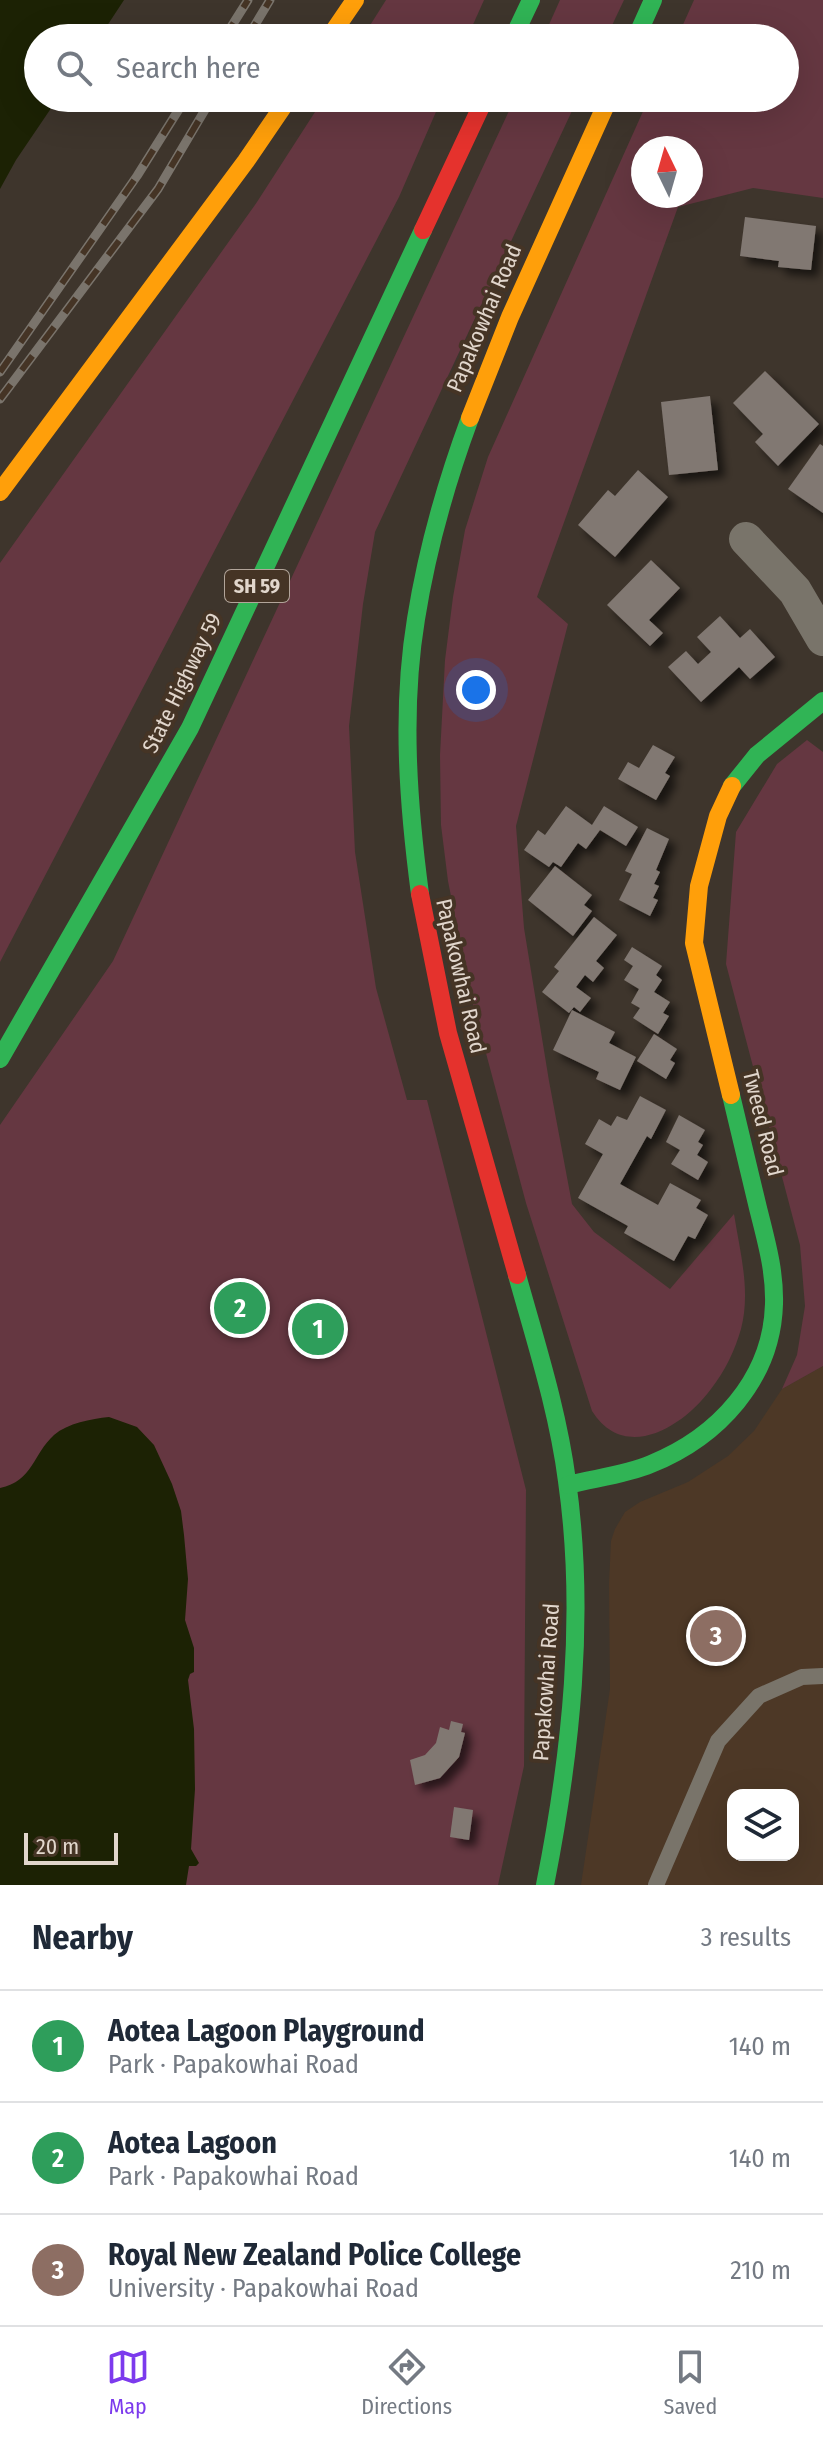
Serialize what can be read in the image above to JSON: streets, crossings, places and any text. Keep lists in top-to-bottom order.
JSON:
{
  "streets": {
    "street": [
      "Papakowhai Road",
      "SH 59",
      "State Highway 59",
      "Tweed Road"
    ]
  },
  "crossings": [
    ["Papakowhai Road", "Tweed Road"]
  ],
  "scale_bar": "20 m",
  "north": "top",
  "page": {
    "search": "Search here",
    "pins": ["2", "1", "3"],
    "scale": "20 m",
    "heading": ["Nearby", "3 results"],
    "list": [
      {
        "mark": "1",
        "name": "Aotea Lagoon Playground",
        "note": "Park · Papakowhai Road",
        "value": "140 m"
      },
      {
        "mark": "2",
        "name": "Aotea Lagoon",
        "note": "Park · Papakowhai Road",
        "value": "140 m"
      },
      {
        "mark": "3",
        "name": "Royal New Zealand Police College",
        "note": "University · Papakowhai Road",
        "value": "210 m"
      }
    ],
    "nav": ["Map", "Directions", "Saved"]
  }
}
